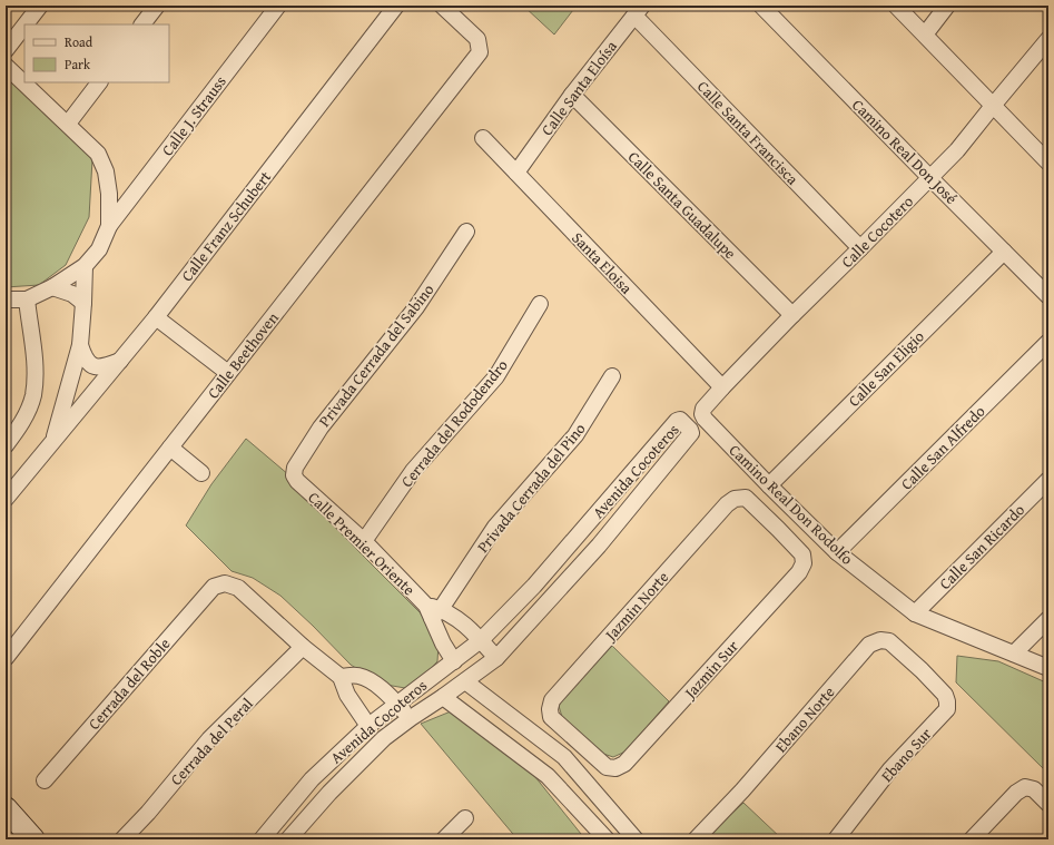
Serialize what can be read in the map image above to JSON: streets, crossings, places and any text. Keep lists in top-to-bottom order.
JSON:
{
  "streets": {
    "street": [
      "Calle Santa Eloísa",
      "Calle J. Strauss",
      "Calle Santa Francisca",
      "Camino Real Don José",
      "Calle Santa Guadalupe",
      "Calle Franz Schubert",
      "Calle Cocotero",
      "Santa Eloisa",
      "Calle Beethoven",
      "Privada Cerrada del Sabino",
      "Calle San Eligio",
      "Cerrada del Rododendro",
      "Calle San Alfredo",
      "Avenida Cocoteros",
      "Privada Cerrada del Pino",
      "Camino Real Don Rodolfo",
      "Calle Premier Oriente",
      "Calle San Ricardo",
      "Jazmin Norte",
      "Jazmin Sur",
      "Cerrada del Roble",
      "Ebano Norte",
      "Cerrada del Peral",
      "Ebano Sur"
    ]
  },
  "crossings": [
    ["Calle Santa Eloísa", "Calle Santa Francisca"],
    ["Calle Santa Eloísa", "Calle Santa Guadalupe"],
    ["Calle Santa Eloísa", "Santa Eloisa"],
    ["Calle Santa Francisca", "Calle Cocotero"],
    ["Camino Real Don José", "Calle Cocotero"],
    ["Camino Real Don José", "Calle San Eligio"],
    ["Calle Santa Guadalupe", "Calle Cocotero"],
    ["Calle Cocotero", "Santa Eloisa"],
    ["Calle Cocotero", "Camino Real Don Rodolfo"],
    ["Privada Cerrada del Sabino", "Calle Premier Oriente"],
    ["Calle San Eligio", "Camino Real Don Rodolfo"],
    ["Cerrada del Rododendro", "Calle Premier Oriente"],
    ["Calle San Alfredo", "Camino Real Don Rodolfo"],
    ["Avenida Cocoteros", "Calle Premier Oriente"],
    ["Privada Cerrada del Pino", "Calle Premier Oriente"],
    ["Camino Real Don Rodolfo", "Calle San Ricardo"],
    ["Jazmin Norte", "Jazmin Sur"],
    ["Cerrada del Roble", "Cerrada del Peral"],
    ["Ebano Norte", "Ebano Sur"]
  ],
  "legend": ["Road", "Park"]
}
